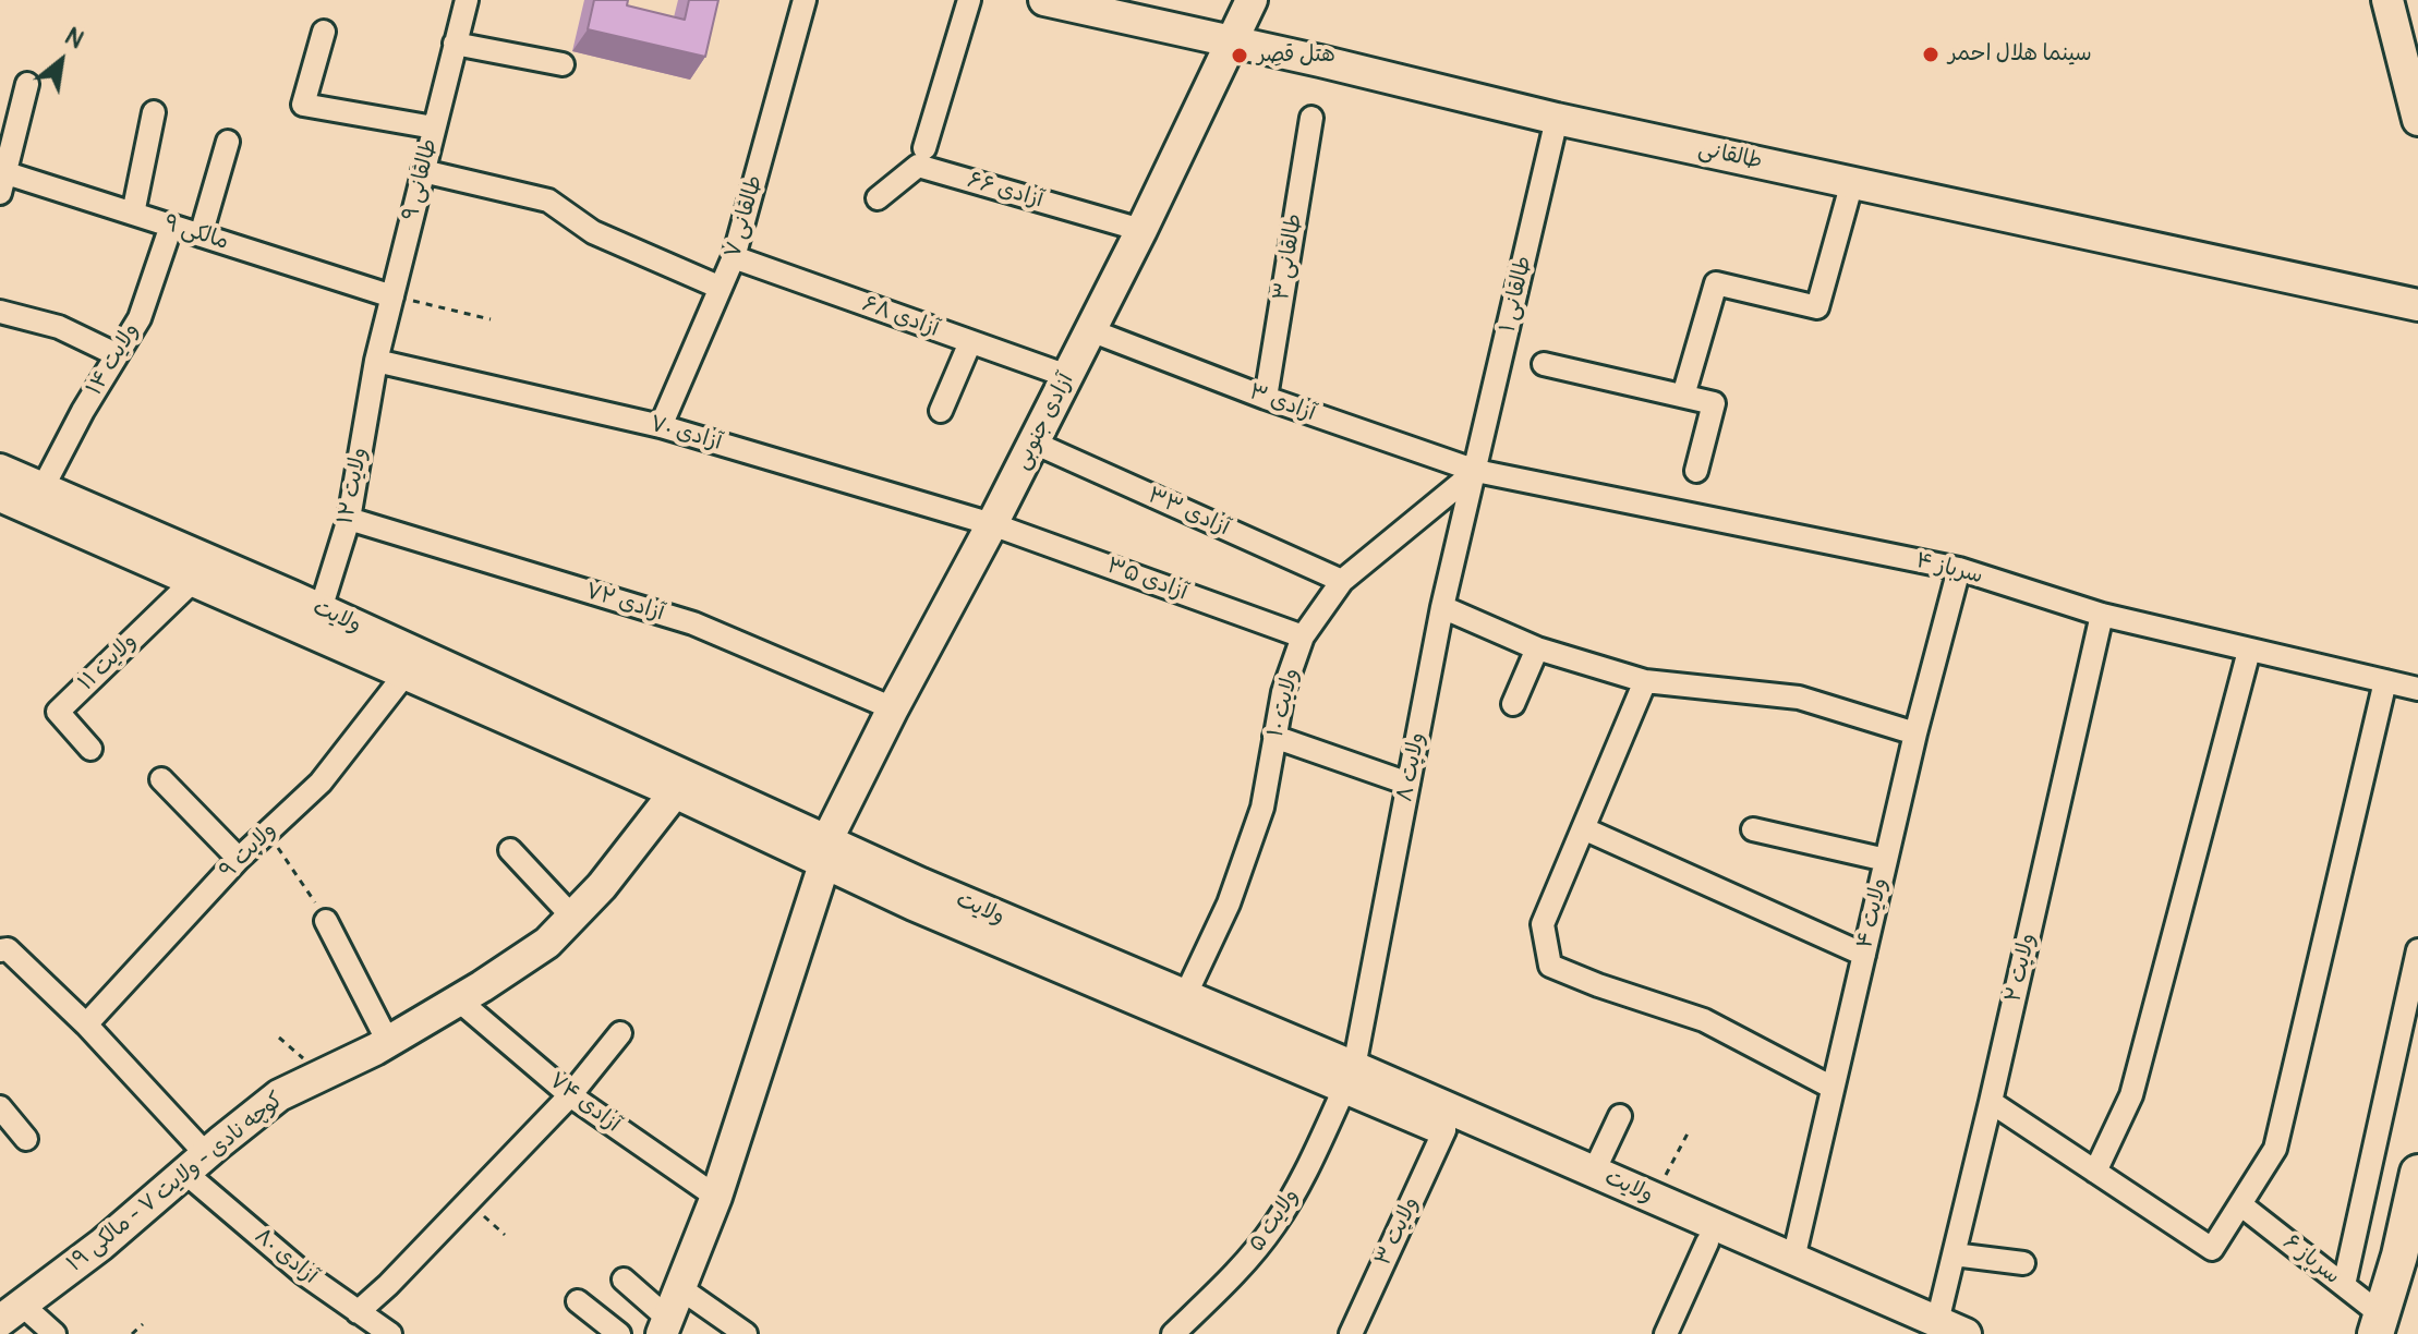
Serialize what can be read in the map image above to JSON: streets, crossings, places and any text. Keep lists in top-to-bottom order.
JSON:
{
  "streets": {
    "main road": [
      "طالقانی",
      "آزادی جنوبی",
      "ولایت",
      "کوچه نادی - ولایت ۷ - مالکی ۱۹"
    ],
    "street": [
      "طالقانی ۹",
      "آزادی ۶۶",
      "طالقانی ۷",
      "مالکی ۹",
      "طالقانی ۳",
      "طالقانی ۱",
      "آزادی ۶۸",
      "ولایت ۱۴",
      "آزادی ۳",
      "آزادی ۷۰",
      "ولایت ۱۲",
      "آزادی ۳۳",
      "سرباز ۴",
      "آزادی ۳۵",
      "آزادی ۷۲",
      "ولایت ۱۱",
      "ولایت ۱۰",
      "ولایت ۸",
      "ولایت ۹",
      "ولایت ۴",
      "ولایت ۲",
      "آزادی ۷۴",
      "ولایت ۵",
      "ولایت ۳",
      "آزادی ۸۰",
      "سرباز ۶"
    ]
  },
  "crossings": [
    ["طالقانی", "طالقانی ۱"],
    ["طالقانی", "آزادی جنوبی"],
    ["طالقانی ۹", "مالکی ۹"],
    ["طالقانی ۹", "آزادی ۷۰"],
    ["طالقانی ۹", "ولایت ۱۲"],
    ["آزادی ۶۶", "آزادی جنوبی"],
    ["طالقانی ۷", "آزادی ۶۸"],
    ["طالقانی ۷", "آزادی ۷۰"],
    ["مالکی ۹", "ولایت ۱۴"],
    ["طالقانی ۳", "آزادی ۳"],
    ["طالقانی ۱", "آزادی ۳"],
    ["طالقانی ۱", "سرباز ۴"],
    ["طالقانی ۱", "ولایت ۱۰"],
    ["طالقانی ۱", "ولایت ۸"],
    ["آزادی ۶۸", "آزادی جنوبی"],
    ["ولایت ۱۴", "ولایت"],
    ["آزادی ۳", "آزادی جنوبی"],
    ["آزادی ۳", "سرباز ۴"],
    ["آزادی ۳", "ولایت ۱۰"],
    ["آزادی ۳", "ولایت ۸"],
    ["آزادی جنوبی", "آزادی ۷۰"],
    ["آزادی جنوبی", "آزادی ۳۳"],
    ["آزادی جنوبی", "آزادی ۳۵"],
    ["آزادی جنوبی", "آزادی ۷۲"],
    ["آزادی جنوبی", "ولایت"],
    ["آزادی جنوبی", "آزادی ۷۴"],
    ["آزادی ۷۰", "ولایت ۱۲"],
    ["آزادی ۷۰", "آزادی ۳۵"],
    ["ولایت ۱۲", "آزادی ۷۲"],
    ["ولایت ۱۲", "ولایت"],
    ["آزادی ۳۳", "ولایت ۱۰"],
    ["سرباز ۴", "ولایت ۱۰"],
    ["سرباز ۴", "ولایت ۸"],
    ["سرباز ۴", "ولایت ۴"],
    ["سرباز ۴", "ولایت ۲"],
    ["آزادی ۳۵", "ولایت ۱۰"],
    ["ولایت", "ولایت ۱۱"],
    ["ولایت", "ولایت ۱۰"],
    ["ولایت", "ولایت ۸"],
    ["ولایت", "ولایت ۹"],
    ["ولایت", "ولایت ۴"],
    ["ولایت", "ولایت ۲"],
    ["ولایت", "کوچه نادی - ولایت ۷ - مالکی ۱۹"],
    ["ولایت", "ولایت ۵"],
    ["ولایت", "ولایت ۳"],
    ["ولایت ۱۰", "ولایت ۸"],
    ["ولایت ۸", "ولایت ۵"],
    ["ولایت ۹", "آزادی ۸۰"],
    ["آزادی ۷۴", "کوچه نادی - ولایت ۷ - مالکی ۱۹"],
    ["کوچه نادی - ولایت ۷ - مالکی ۱۹", "آزادی ۸۰"]
  ],
  "places": ["سینما هلال احمر", "هتل قصِر"],
  "north": "top right"
}
